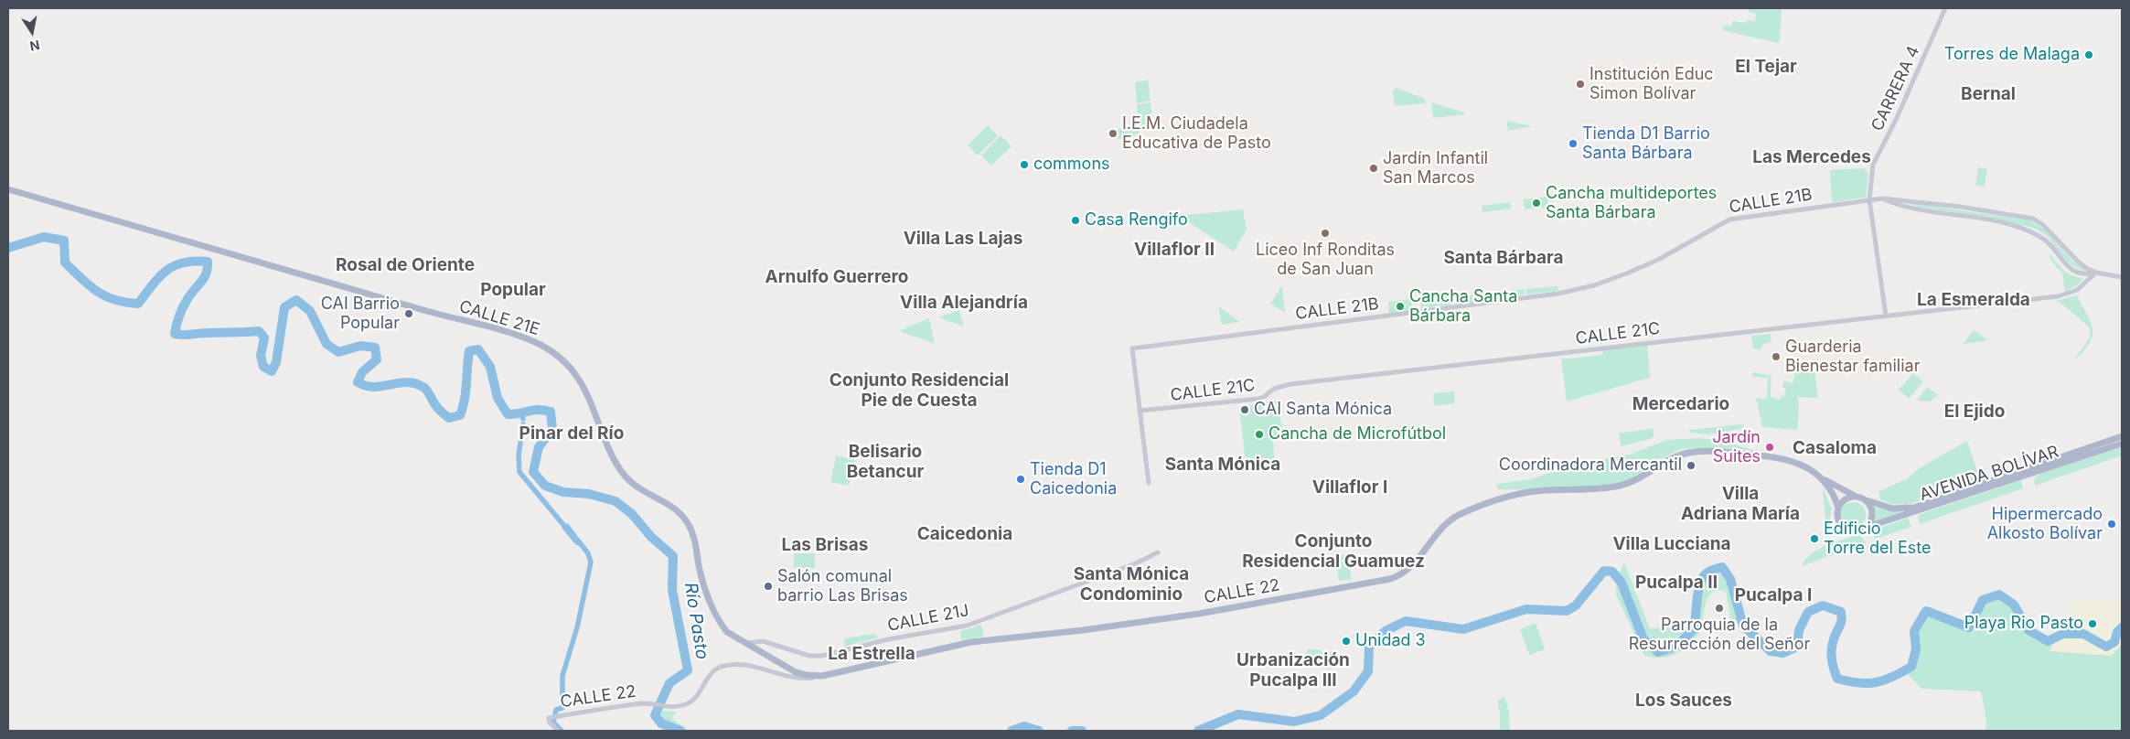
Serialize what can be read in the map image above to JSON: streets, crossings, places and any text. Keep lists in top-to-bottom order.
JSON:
{
  "streets": {
    "main road": ["CALLE 21E", "AVENIDA BOLÍVAR", "CALLE 22"],
    "street": [
      "CARRERA 4",
      "CALLE 21B",
      "CALLE 21C",
      "CALLE 21J"
    ]
  },
  "crossings": [
    ["CARRERA 4", "CALLE 21B"],
    ["CARRERA 4", "CALLE 21C"],
    ["CALLE 21B", "CALLE 21C"],
    ["CALLE 21E", "CALLE 22"],
    ["CALLE 22", "CALLE 21J"]
  ],
  "districts": [
    "El Tejar",
    "Bernal",
    "Las Mercedes",
    "Villa Las Lajas",
    "Villaflor II",
    "Santa Bárbara",
    "Rosal de Oriente",
    "Arnulfo Guerrero",
    "Popular",
    "La Esmeralda",
    "Villa Alejandría",
    "Conjunto Residencial Pie de Cuesta",
    "Mercedario",
    "El Ejido",
    "Pinar del Río",
    "Casaloma",
    "Belisario Betancur",
    "Santa Mónica",
    "Villaflor I",
    "Villa Adriana María",
    "Caicedonia",
    "Conjunto Residencial Guamuez",
    "Villa Lucciana",
    "Las Brisas",
    "Santa Mónica Condominio",
    "Pucalpa II",
    "Pucalpa I",
    "La Estrella",
    "Urbanización Pucalpa III",
    "Los Sauces"
  ],
  "water": ["Río Pasto"],
  "places": [
    "Torres de Malaga",
    "Institución Educ Simon Bolívar",
    "I.E.M. Ciudadela Educativa de Pasto",
    "Tienda D1 Barrio Santa Bárbara",
    "commons",
    "Jardín Infantil San Marcos",
    "Cancha multideportes Santa Bárbara",
    "Casa Rengifo",
    "Liceo Inf Ronditas de San Juan",
    "Cancha Santa Bárbara",
    "CAI Barrio Popular",
    "Guarderia Bienestar familiar",
    "CAI Santa Mónica",
    "Cancha de Microfútbol",
    "Jardín Suites",
    "Coordinadora Mercantil",
    "Tienda D1 Caicedonia",
    "Hipermercado Alkosto Bolívar",
    "Edificio Torre del Este",
    "Salón comunal barrio Las Brisas",
    "Parroquia de la Resurrección del Señor",
    "Playa Rio Pasto",
    "Unidad 3"
  ],
  "north": "bottom"
}
